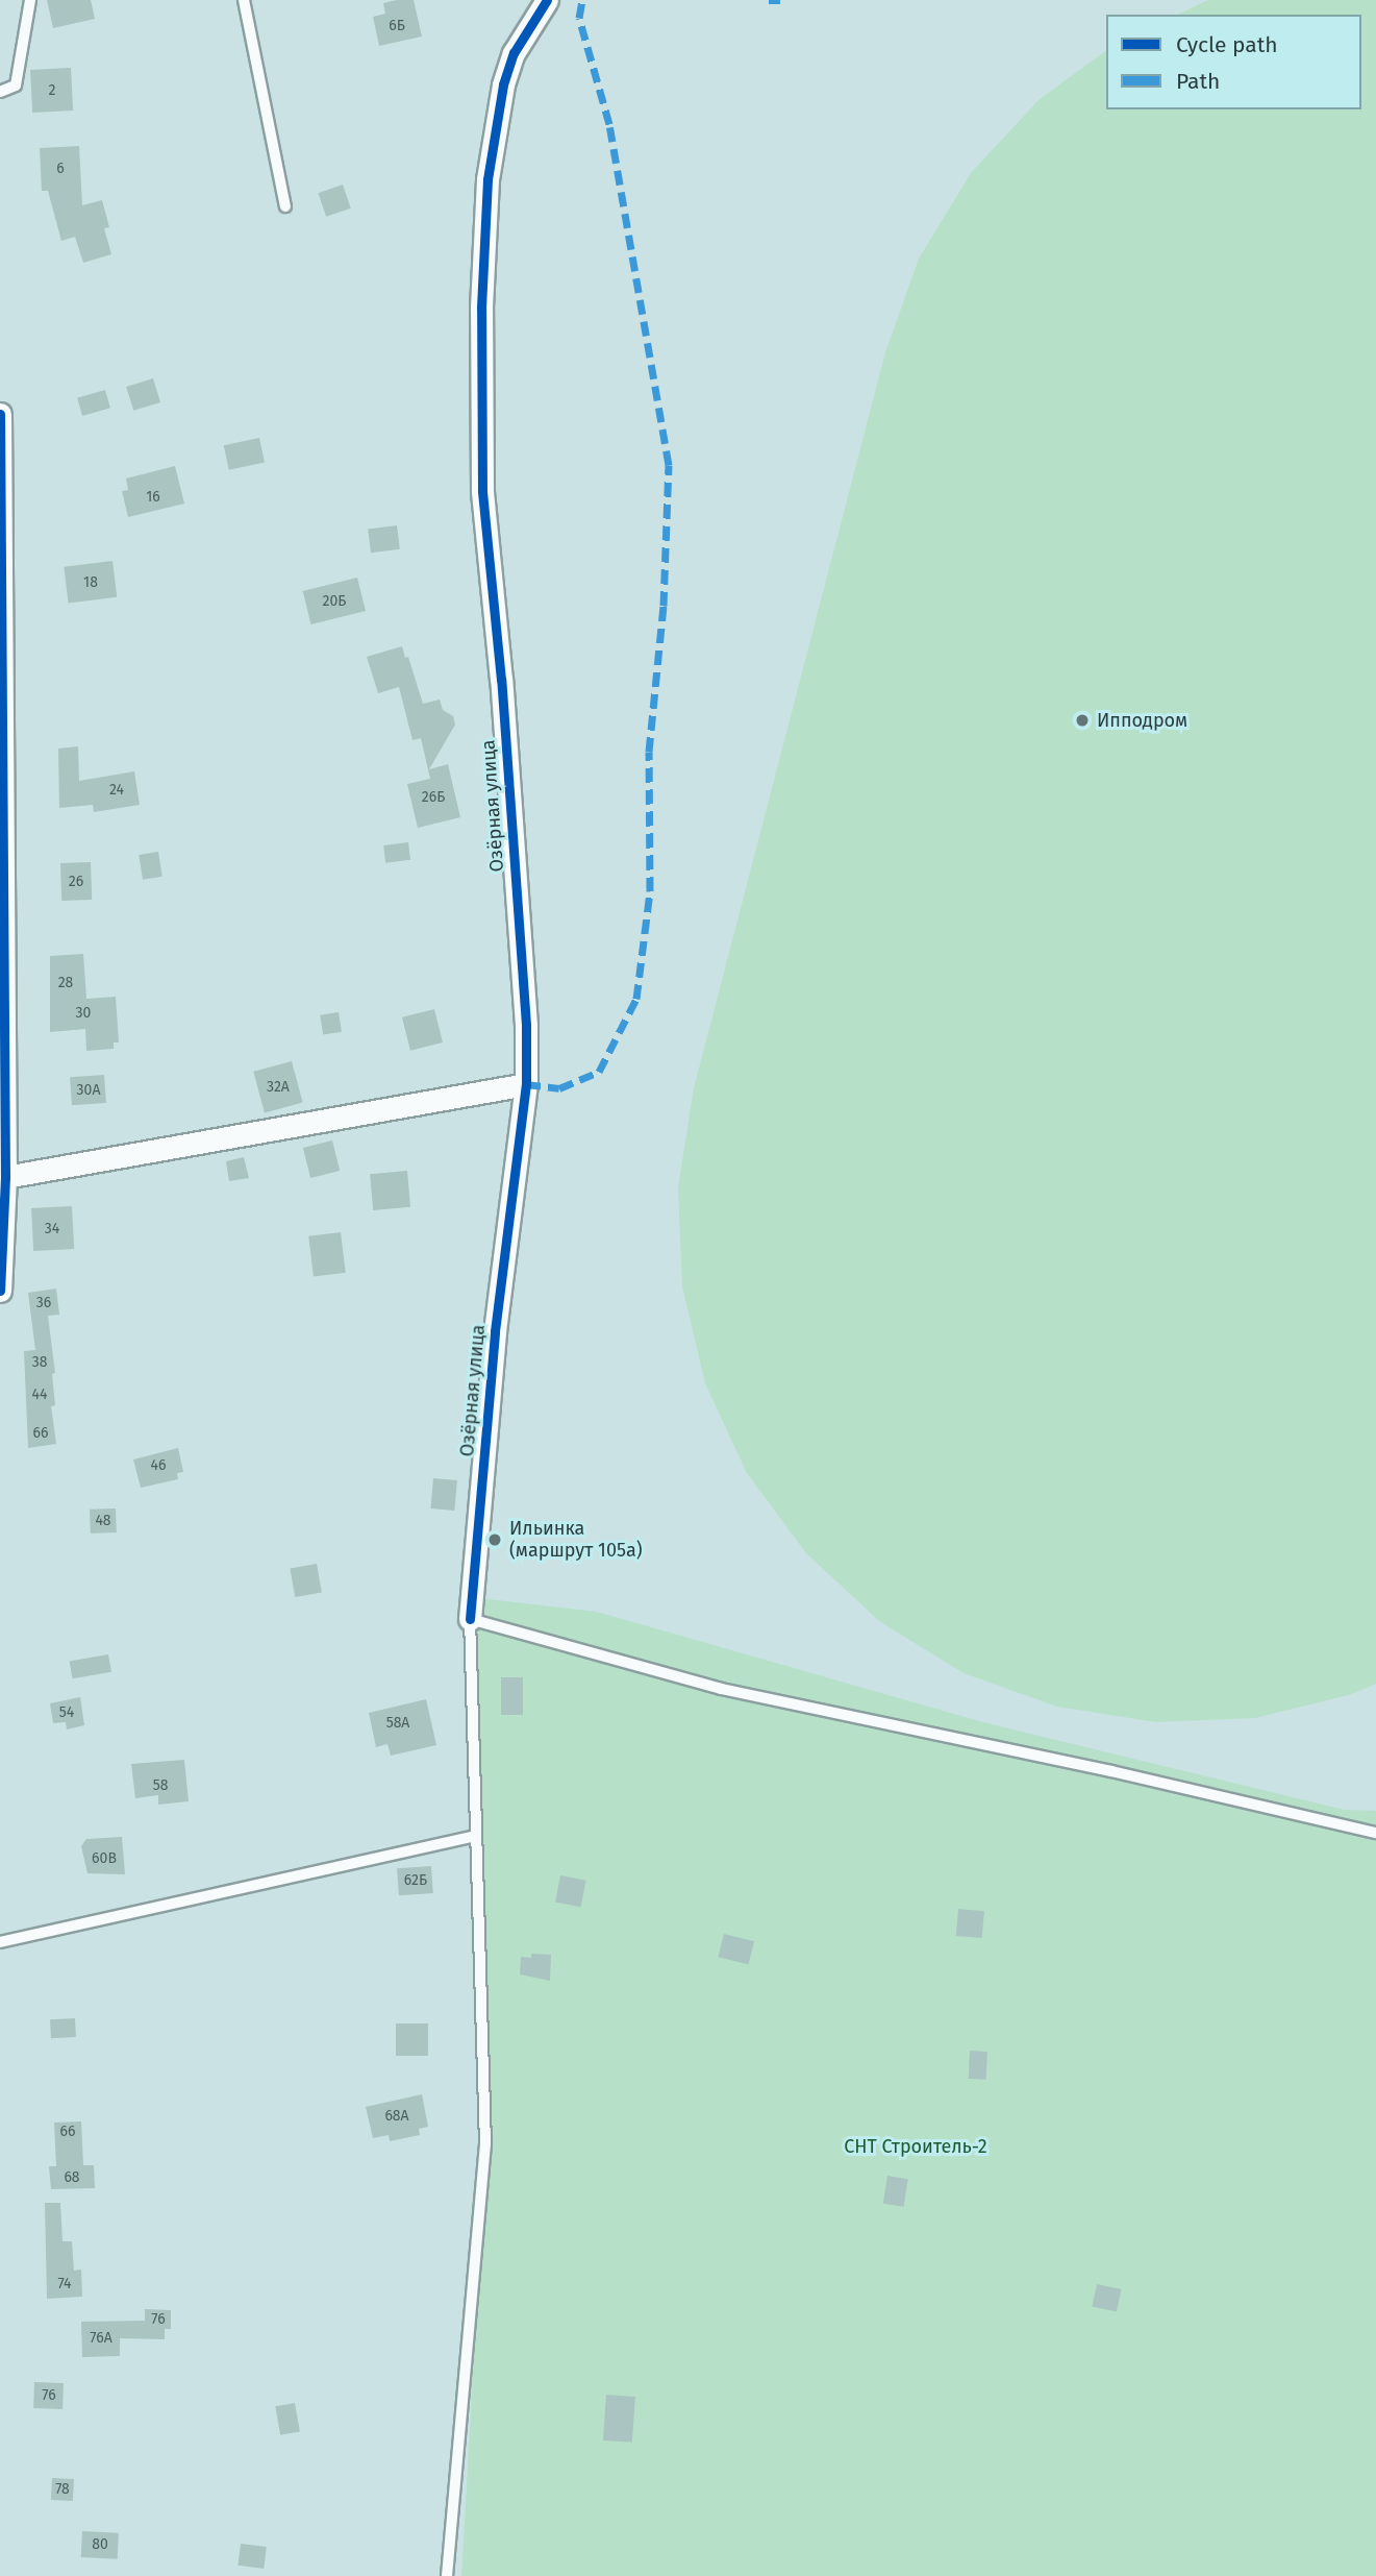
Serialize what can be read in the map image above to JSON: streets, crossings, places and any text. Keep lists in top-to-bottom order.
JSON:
{
  "streets": {
    "street": ["Озёрная улица"]
  },
  "parks": ["СНТ Строитель-2"],
  "places": ["Ипподром", "Ильинка (маршрут 105а)"],
  "house_numbers": [
    "6Б",
    "2",
    "6",
    "16",
    "18",
    "20Б",
    "24",
    "26Б",
    "26",
    "28",
    "30",
    "32А",
    "30А",
    "34",
    "36",
    "38",
    "44",
    "66",
    "46",
    "48",
    "54",
    "58А",
    "58",
    "60В",
    "62Б",
    "68А",
    "66",
    "68",
    "74",
    "76",
    "76А",
    "76",
    "78",
    "80"
  ],
  "legend": ["Cycle path", "Path"]
}
